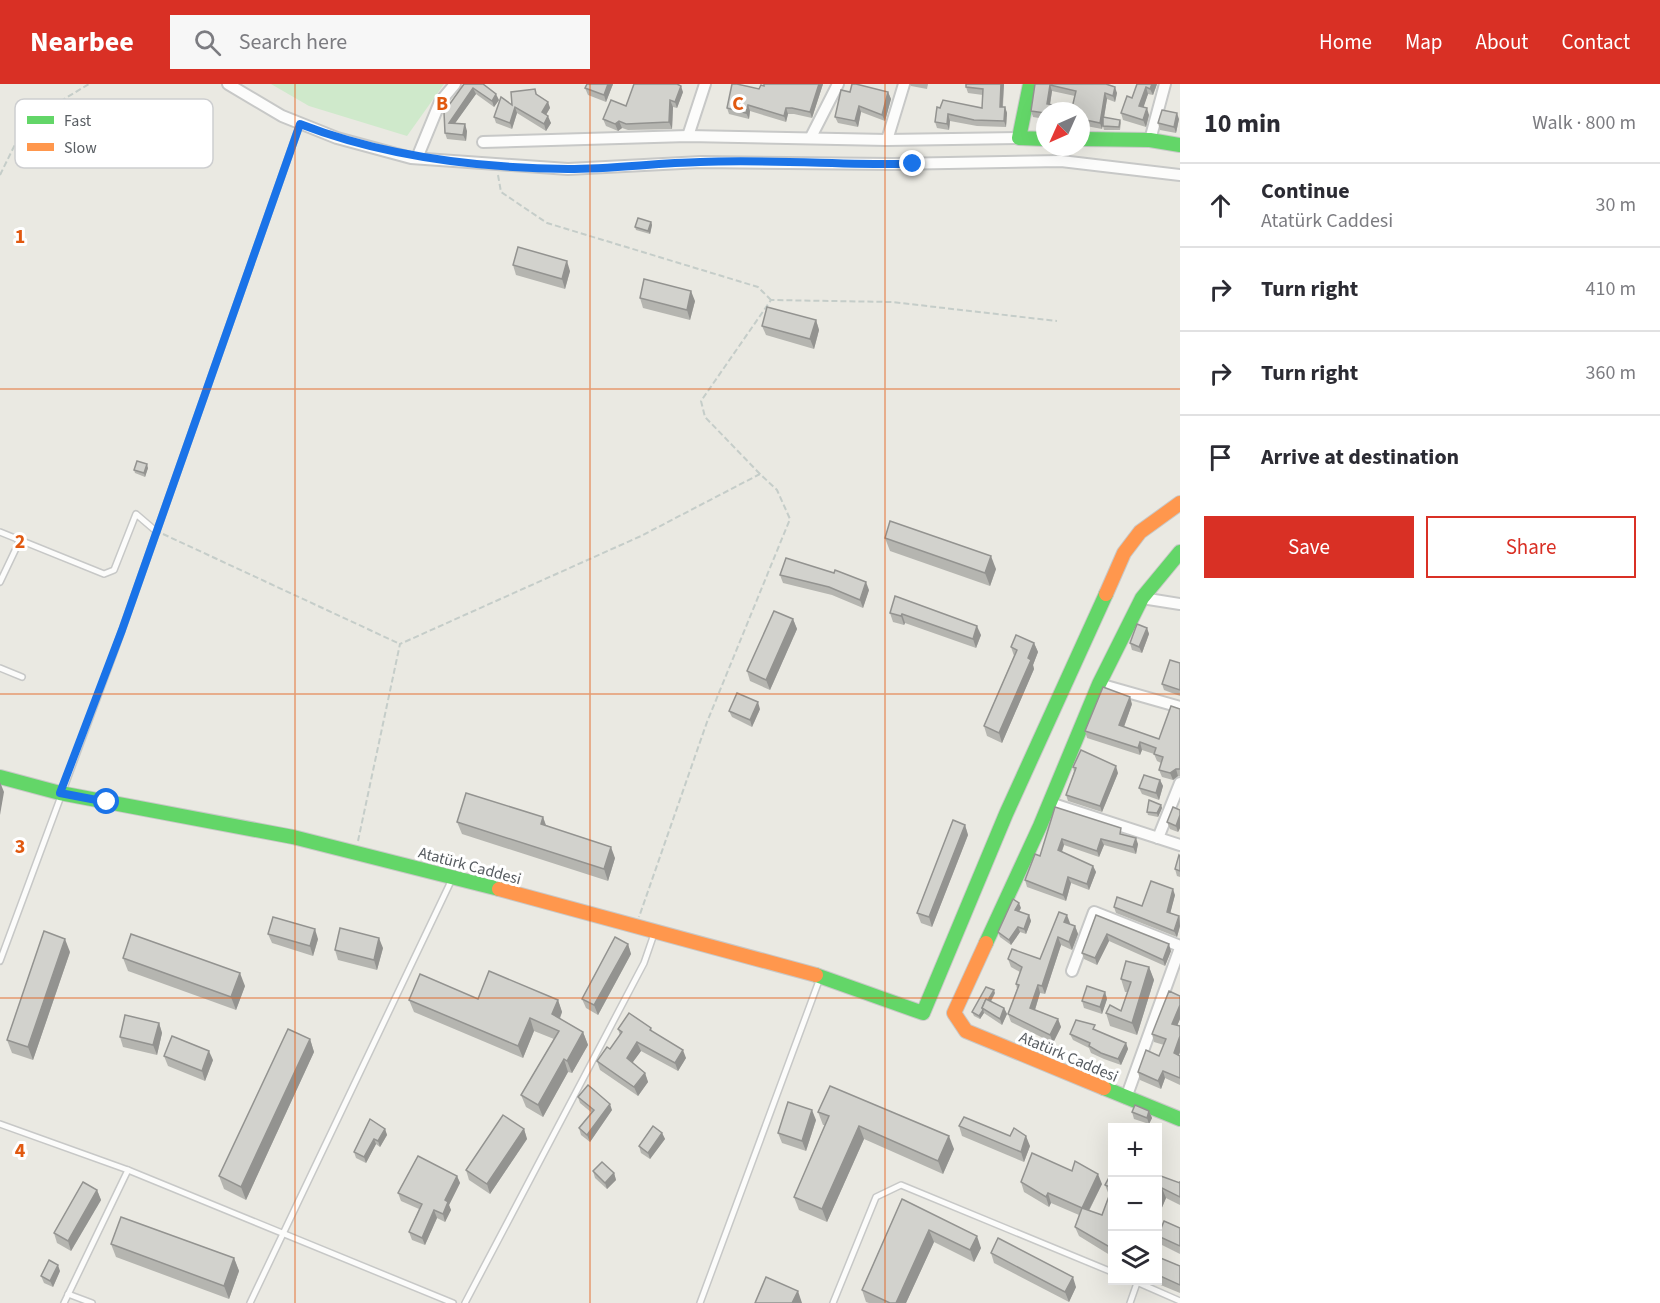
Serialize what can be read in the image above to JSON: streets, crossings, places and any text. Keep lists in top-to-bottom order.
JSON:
{
  "streets": {
    "street": ["Atatürk Caddesi"]
  },
  "legend": ["Fast", "Slow"],
  "north": "bottom left",
  "page": {
    "header": "Nearbee",
    "search": "Search here",
    "nav": [
      "Home",
      "Map",
      "About",
      "Contact"
    ],
    "heading": ["10 min", "Walk · 800 m"],
    "list": [
      ["Continue", "Atatürk Caddesi", "30 m"],
      ["Turn right", "410 m"],
      ["Turn right", "360 m"],
      "Arrive at destination"
    ],
    "buttons": ["Save", "Share"],
    "map_buttons": ["+", "−"]
  },
  "grid": {
    "columns": ["B", "C"],
    "rows": [
      "1",
      "2",
      "3",
      "4"
    ]
  }
}
